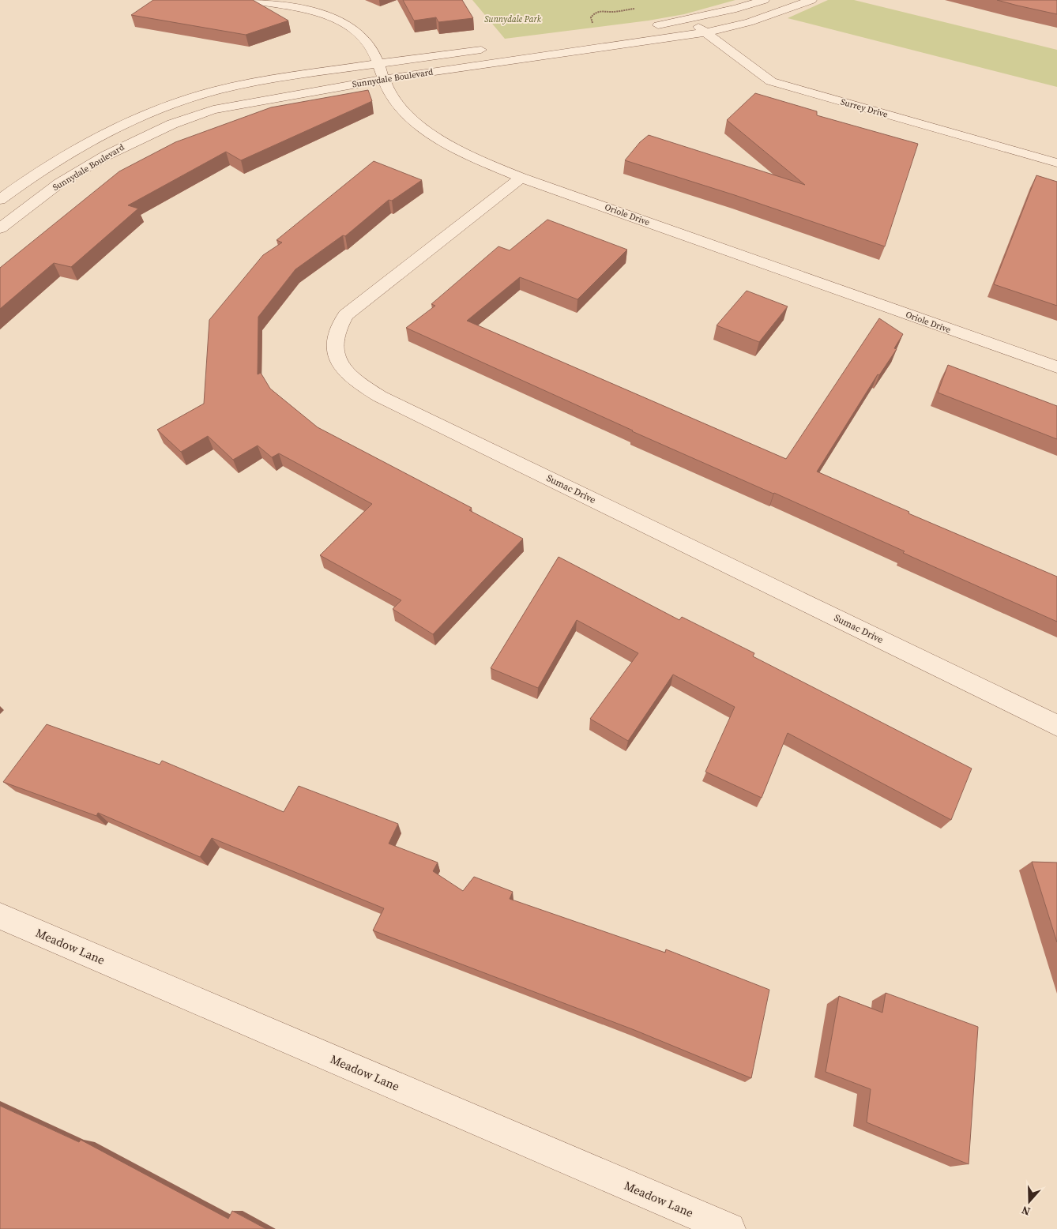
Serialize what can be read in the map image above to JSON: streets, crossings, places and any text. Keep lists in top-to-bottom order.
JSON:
{
  "streets": {
    "street": [
      "Sunnydale Boulevard",
      "Surrey Drive",
      "Oriole Drive",
      "Sumac Drive",
      "Meadow Lane"
    ]
  },
  "crossings": [
    ["Sunnydale Boulevard", "Surrey Drive"],
    ["Sunnydale Boulevard", "Oriole Drive"],
    ["Oriole Drive", "Sumac Drive"]
  ],
  "parks": ["Sunnydale Park"],
  "north": "bottom"
}
